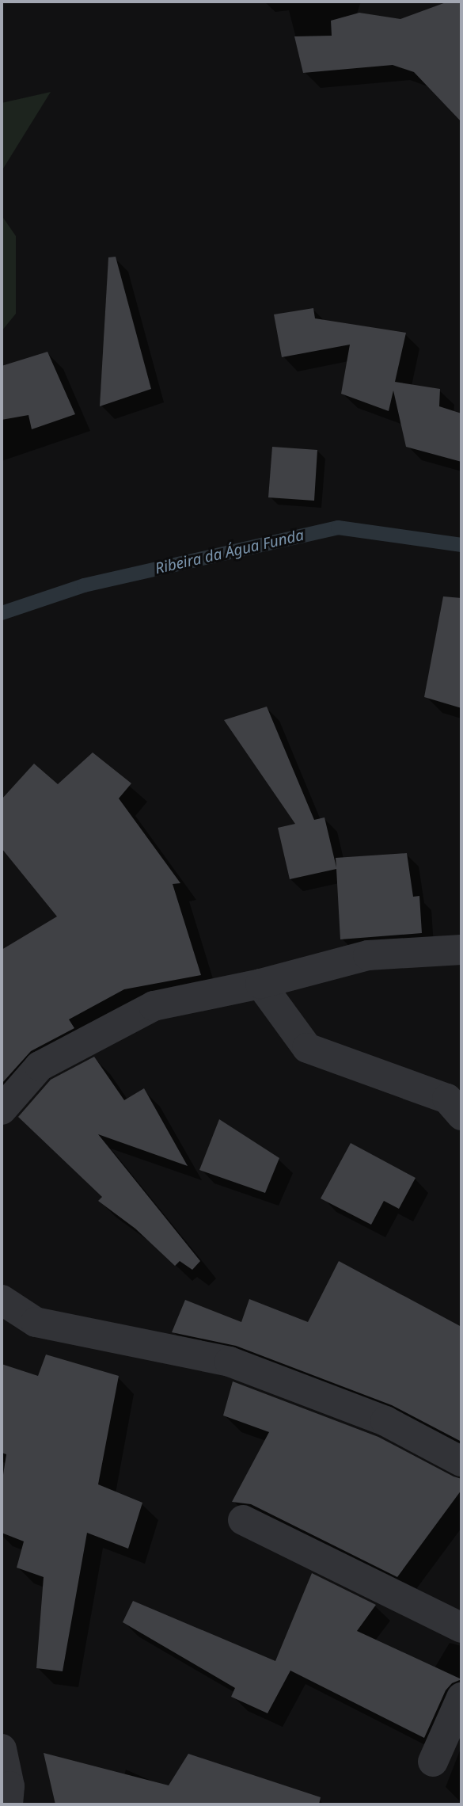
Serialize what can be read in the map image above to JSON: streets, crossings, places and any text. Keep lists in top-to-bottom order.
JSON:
{
  "water": ["Ribeira da Água Funda"]
}
